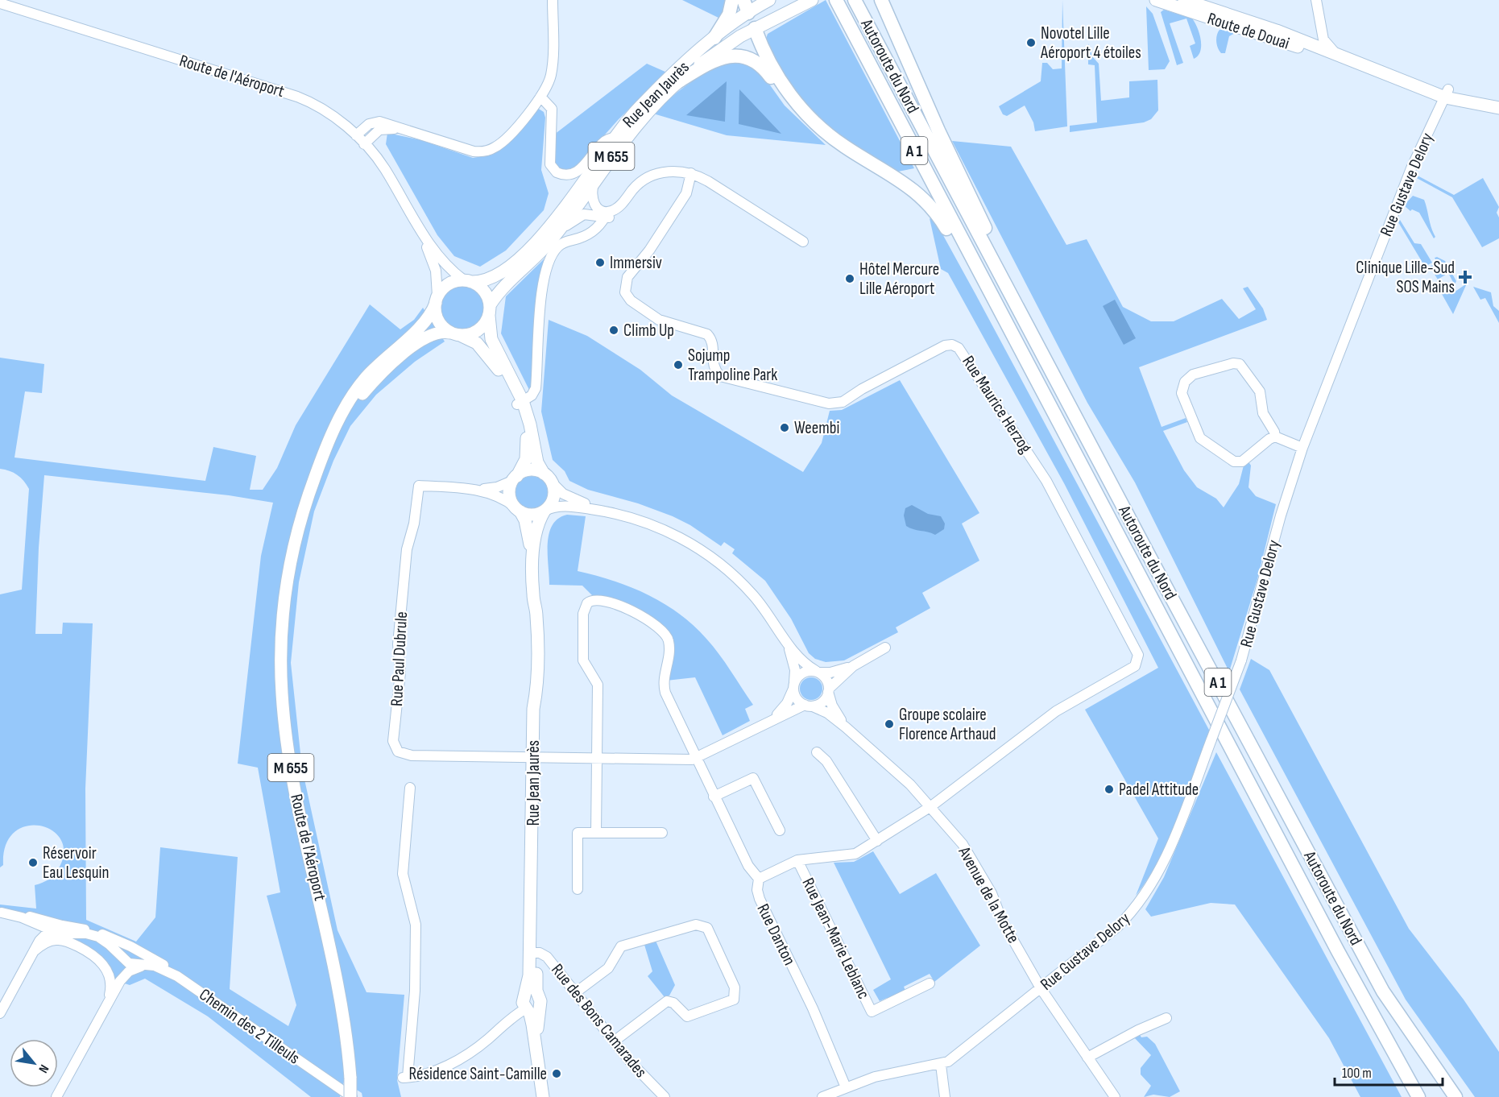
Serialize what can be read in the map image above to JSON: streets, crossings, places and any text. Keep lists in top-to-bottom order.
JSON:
{
  "streets": {
    "highway": ["Autoroute du Nord", "A 1"],
    "main road": [
      "Route de Douai",
      "Route de l'Aéroport",
      "Rue Jean Jaurès",
      "M 655"
    ],
    "street": [
      "Rue Gustave Delory",
      "Rue Maurice Herzog",
      "Rue Paul Dubrule",
      "Avenue de la Motte",
      "Rue Danton",
      "Rue Jean-Marie Leblanc",
      "Rue des Bons Camarades",
      "Chemin des 2 Tilleuls"
    ]
  },
  "crossings": [
    ["Route de l'Aéroport", "Rue Jean Jaurès"],
    ["Route de l'Aéroport", "Chemin des 2 Tilleuls"],
    ["Rue Jean Jaurès", "M 655"],
    ["Rue Jean Jaurès", "Rue Paul Dubrule"],
    ["Rue Jean Jaurès", "Rue des Bons Camarades"],
    ["Rue Gustave Delory", "Avenue de la Motte"],
    ["Rue Gustave Delory", "Rue Danton"],
    ["Rue Maurice Herzog", "Avenue de la Motte"]
  ],
  "places": {
    "other": [
      "Novotel Lille Aéroport 4 étoiles",
      "Immersiv",
      "Hôtel Mercure Lille Aéroport",
      "Climb Up",
      "Sojump Trampoline Park",
      "Weembi",
      "Groupe scolaire Florence Arthaud",
      "Padel Attitude",
      "Réservoir Eau Lesquin",
      "Résidence Saint-Camille"
    ],
    "health": ["Clinique Lille-Sud SOS Mains"]
  },
  "scale_bar": "100 m",
  "north": "bottom right"
}
